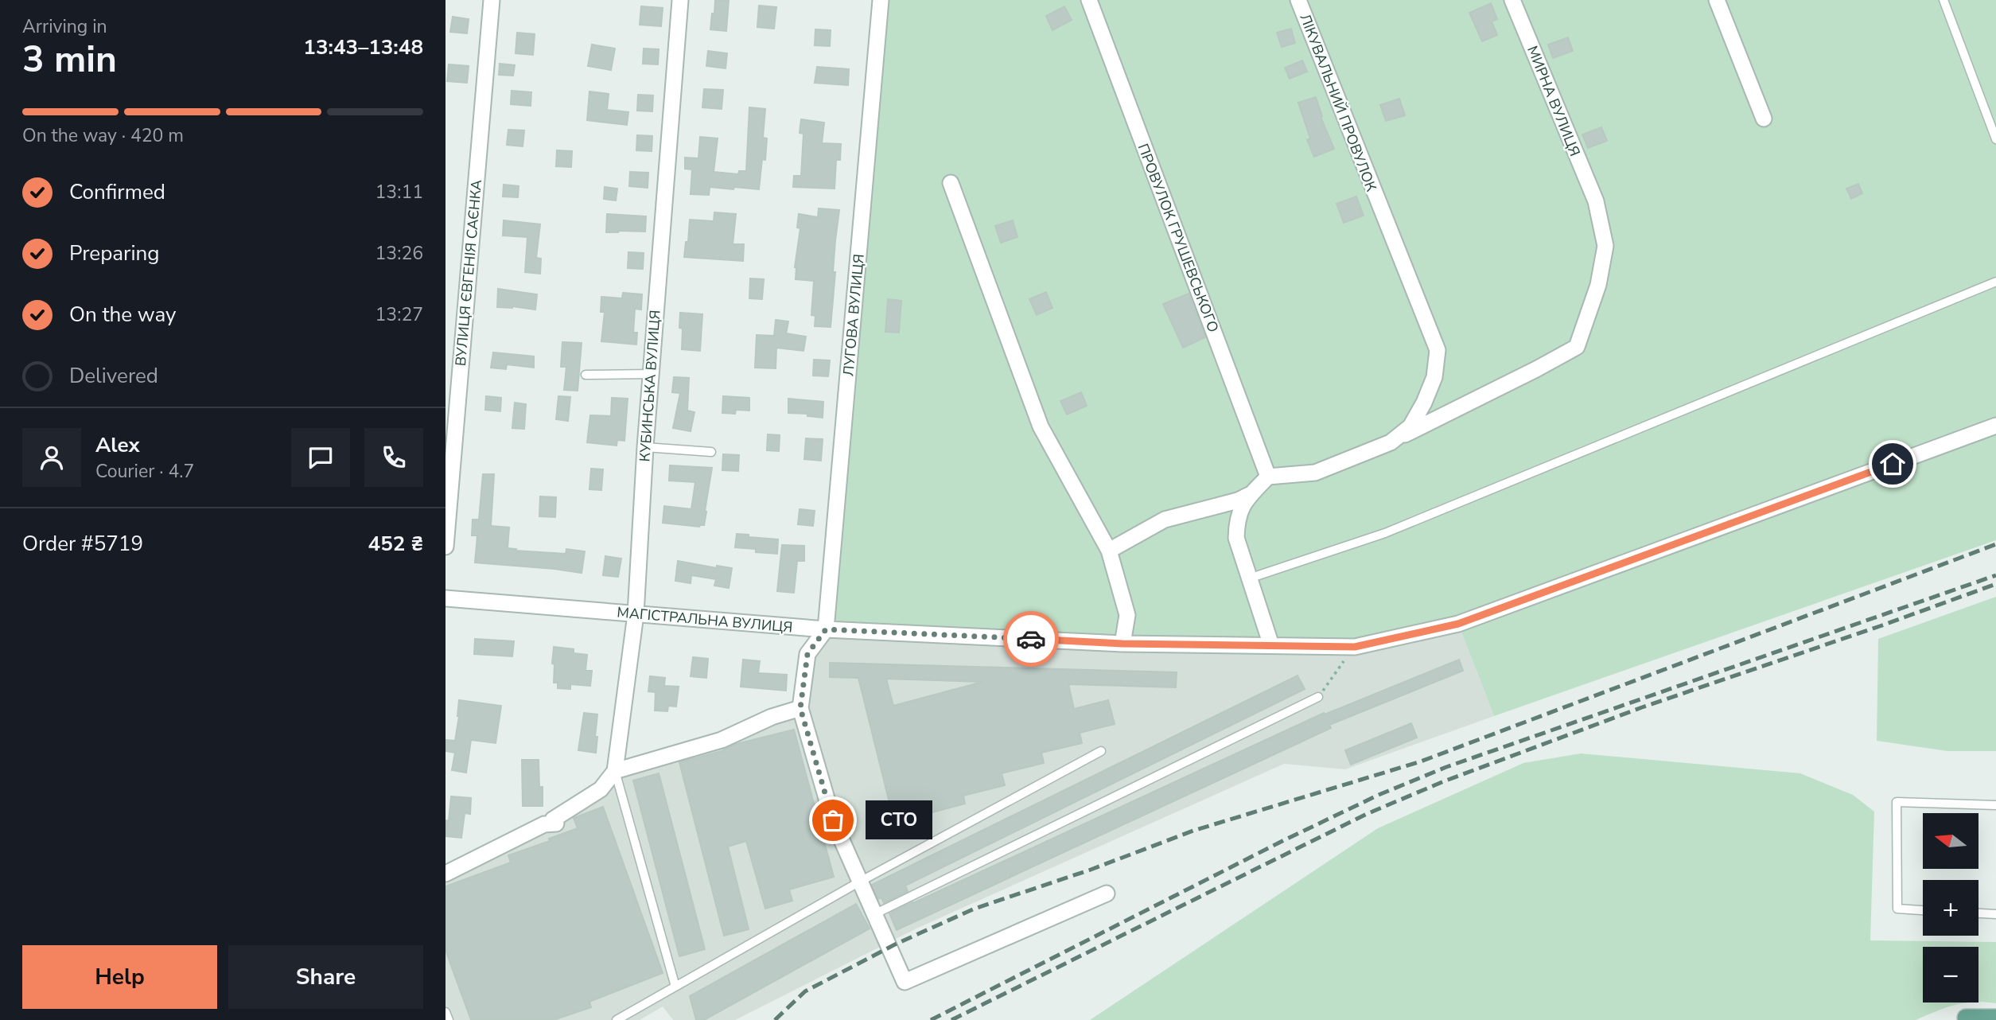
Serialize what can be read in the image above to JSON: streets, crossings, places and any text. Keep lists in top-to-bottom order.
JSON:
{
  "streets": {
    "street": [
      "МИРНА ВУЛИЦЯ",
      "ЛІКУВАЛЬНИЙ ПРОВУЛОК",
      "ПРОВУЛОК ГРУШЕВСЬКОГО",
      "ВУЛИЦЯ ЄВГЕНІЯ САЄНКА",
      "ЛУГОВА ВУЛИЦЯ",
      "КУБИНСЬКА ВУЛИЦЯ",
      "МАГІСТРАЛЬНА ВУЛИЦЯ"
    ]
  },
  "crossings": [
    ["МИРНА ВУЛИЦЯ", "ЛІКУВАЛЬНИЙ ПРОВУЛОК"],
    ["ЛУГОВА ВУЛИЦЯ", "МАГІСТРАЛЬНА ВУЛИЦЯ"],
    ["КУБИНСЬКА ВУЛИЦЯ", "МАГІСТРАЛЬНА ВУЛИЦЯ"]
  ],
  "places": ["СТО"],
  "north": "left",
  "page": {
    "heading": ["3 min", "Arriving in", "13:43–13:48"],
    "panel": [
      "Alex",
      "Courier · 4.7",
      "Order #5719",
      "452 ₴"
    ],
    "bar": "On the way · 420 m",
    "list": [
      ["Confirmed", "13:11"],
      ["Preparing", "13:26"],
      ["On the way", "13:27"],
      "Delivered"
    ],
    "bubble": "СТО",
    "map_buttons": ["+", "−"],
    "buttons": ["Help", "Share"]
  }
}
